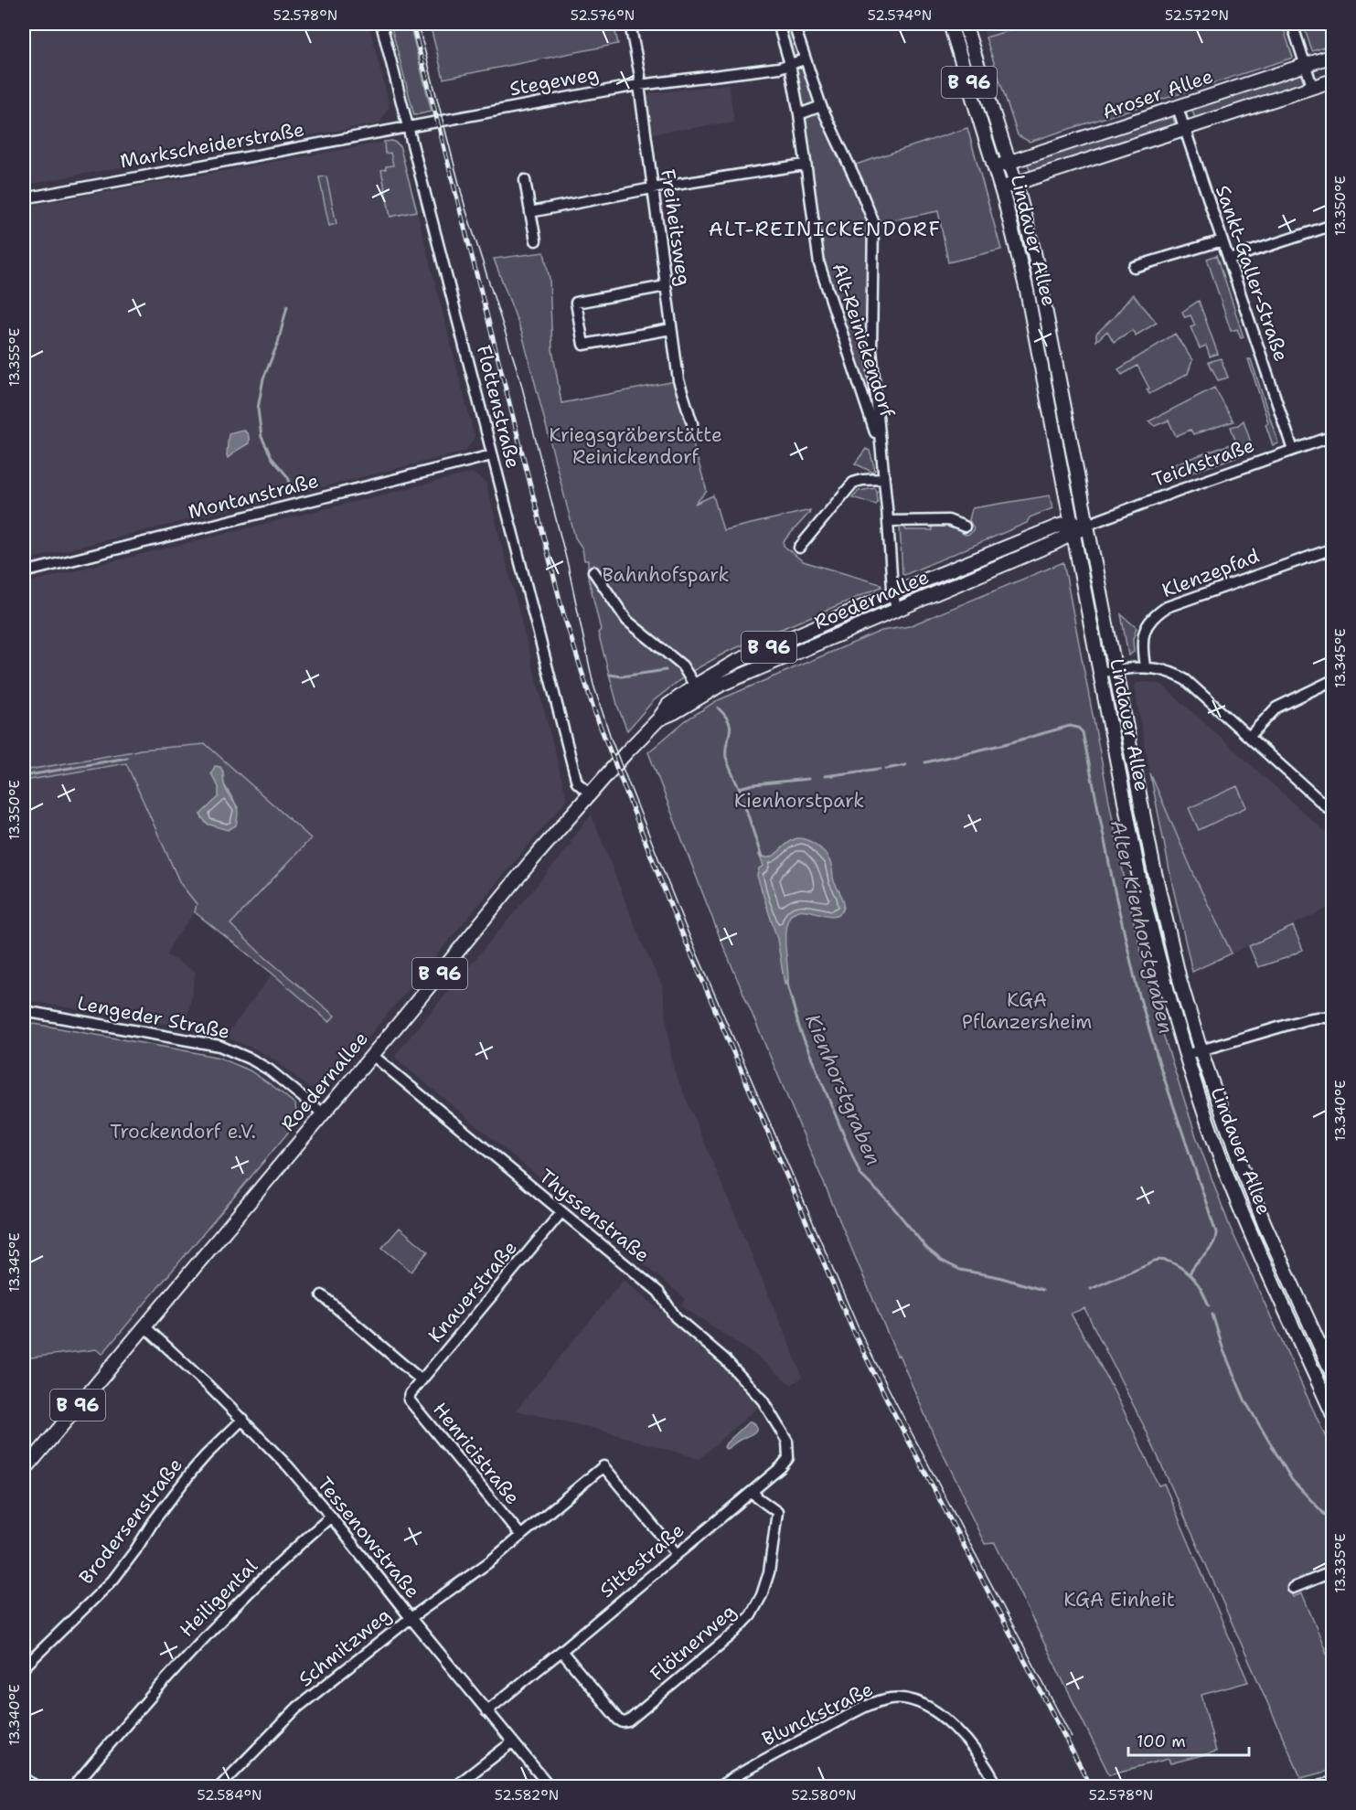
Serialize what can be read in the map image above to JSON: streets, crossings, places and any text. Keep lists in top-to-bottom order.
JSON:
{
  "streets": {
    "main road": [
      "B 96",
      "Aroser Allee",
      "Lindauer Allee",
      "Roedernallee"
    ],
    "street": [
      "Stegeweg",
      "Markscheiderstraße",
      "Freiheitsweg",
      "Sankt-Galler-Straße",
      "Alt-Reinickendorf",
      "Flottenstraße",
      "Teichstraße",
      "Montanstraße",
      "Klenzepfad",
      "Lengeder Straße",
      "Thyssenstraße",
      "Knauerstraße",
      "Henricistraße",
      "Brodersenstraße",
      "Tessenowstraße",
      "Sittestraße",
      "Heiligental",
      "Flötnerweg",
      "Schmitzweg",
      "Blunckstraße"
    ]
  },
  "crossings": [
    ["Stegeweg", "Markscheiderstraße"],
    ["Stegeweg", "Freiheitsweg"],
    ["Stegeweg", "Alt-Reinickendorf"],
    ["Stegeweg", "Flottenstraße"],
    ["B 96", "Lindauer Allee"],
    ["B 96", "Teichstraße"],
    ["B 96", "Roedernallee"],
    ["Aroser Allee", "Lindauer Allee"],
    ["Aroser Allee", "Sankt-Galler-Straße"],
    ["Markscheiderstraße", "Flottenstraße"],
    ["Lindauer Allee", "Teichstraße"],
    ["Lindauer Allee", "Roedernallee"],
    ["Sankt-Galler-Straße", "Teichstraße"],
    ["Alt-Reinickendorf", "Roedernallee"],
    ["Flottenstraße", "Montanstraße"],
    ["Flottenstraße", "Roedernallee"],
    ["Roedernallee", "Lengeder Straße"],
    ["Roedernallee", "Thyssenstraße"],
    ["Roedernallee", "Tessenowstraße"],
    ["Thyssenstraße", "Knauerstraße"],
    ["Thyssenstraße", "Sittestraße"],
    ["Knauerstraße", "Henricistraße"],
    ["Henricistraße", "Schmitzweg"],
    ["Brodersenstraße", "Tessenowstraße"],
    ["Tessenowstraße", "Sittestraße"],
    ["Tessenowstraße", "Heiligental"],
    ["Tessenowstraße", "Schmitzweg"],
    ["Sittestraße", "Flötnerweg"],
    ["Sittestraße", "Schmitzweg"]
  ],
  "districts": ["ALT-REINICKENDORF"],
  "water": ["Alter Kienhorstgraben", "Kienhorstgraben"],
  "parks": [
    "Kriegsgräberstätte Reinickendorf",
    "Bahnhofspark",
    "Kienhorstpark",
    "KGA Pflanzersheim",
    "Trockendorf e.V.",
    "KGA Einheit"
  ],
  "scale_bar": "100 m",
  "coordinates": [
    "52.578°N",
    "52.576°N",
    "52.574°N",
    "52.572°N",
    "13.350°E",
    "13.355°E",
    "13.345°E",
    "13.340°E",
    "13.335°E",
    "52.584°N",
    "52.582°N",
    "52.580°N"
  ]
}
